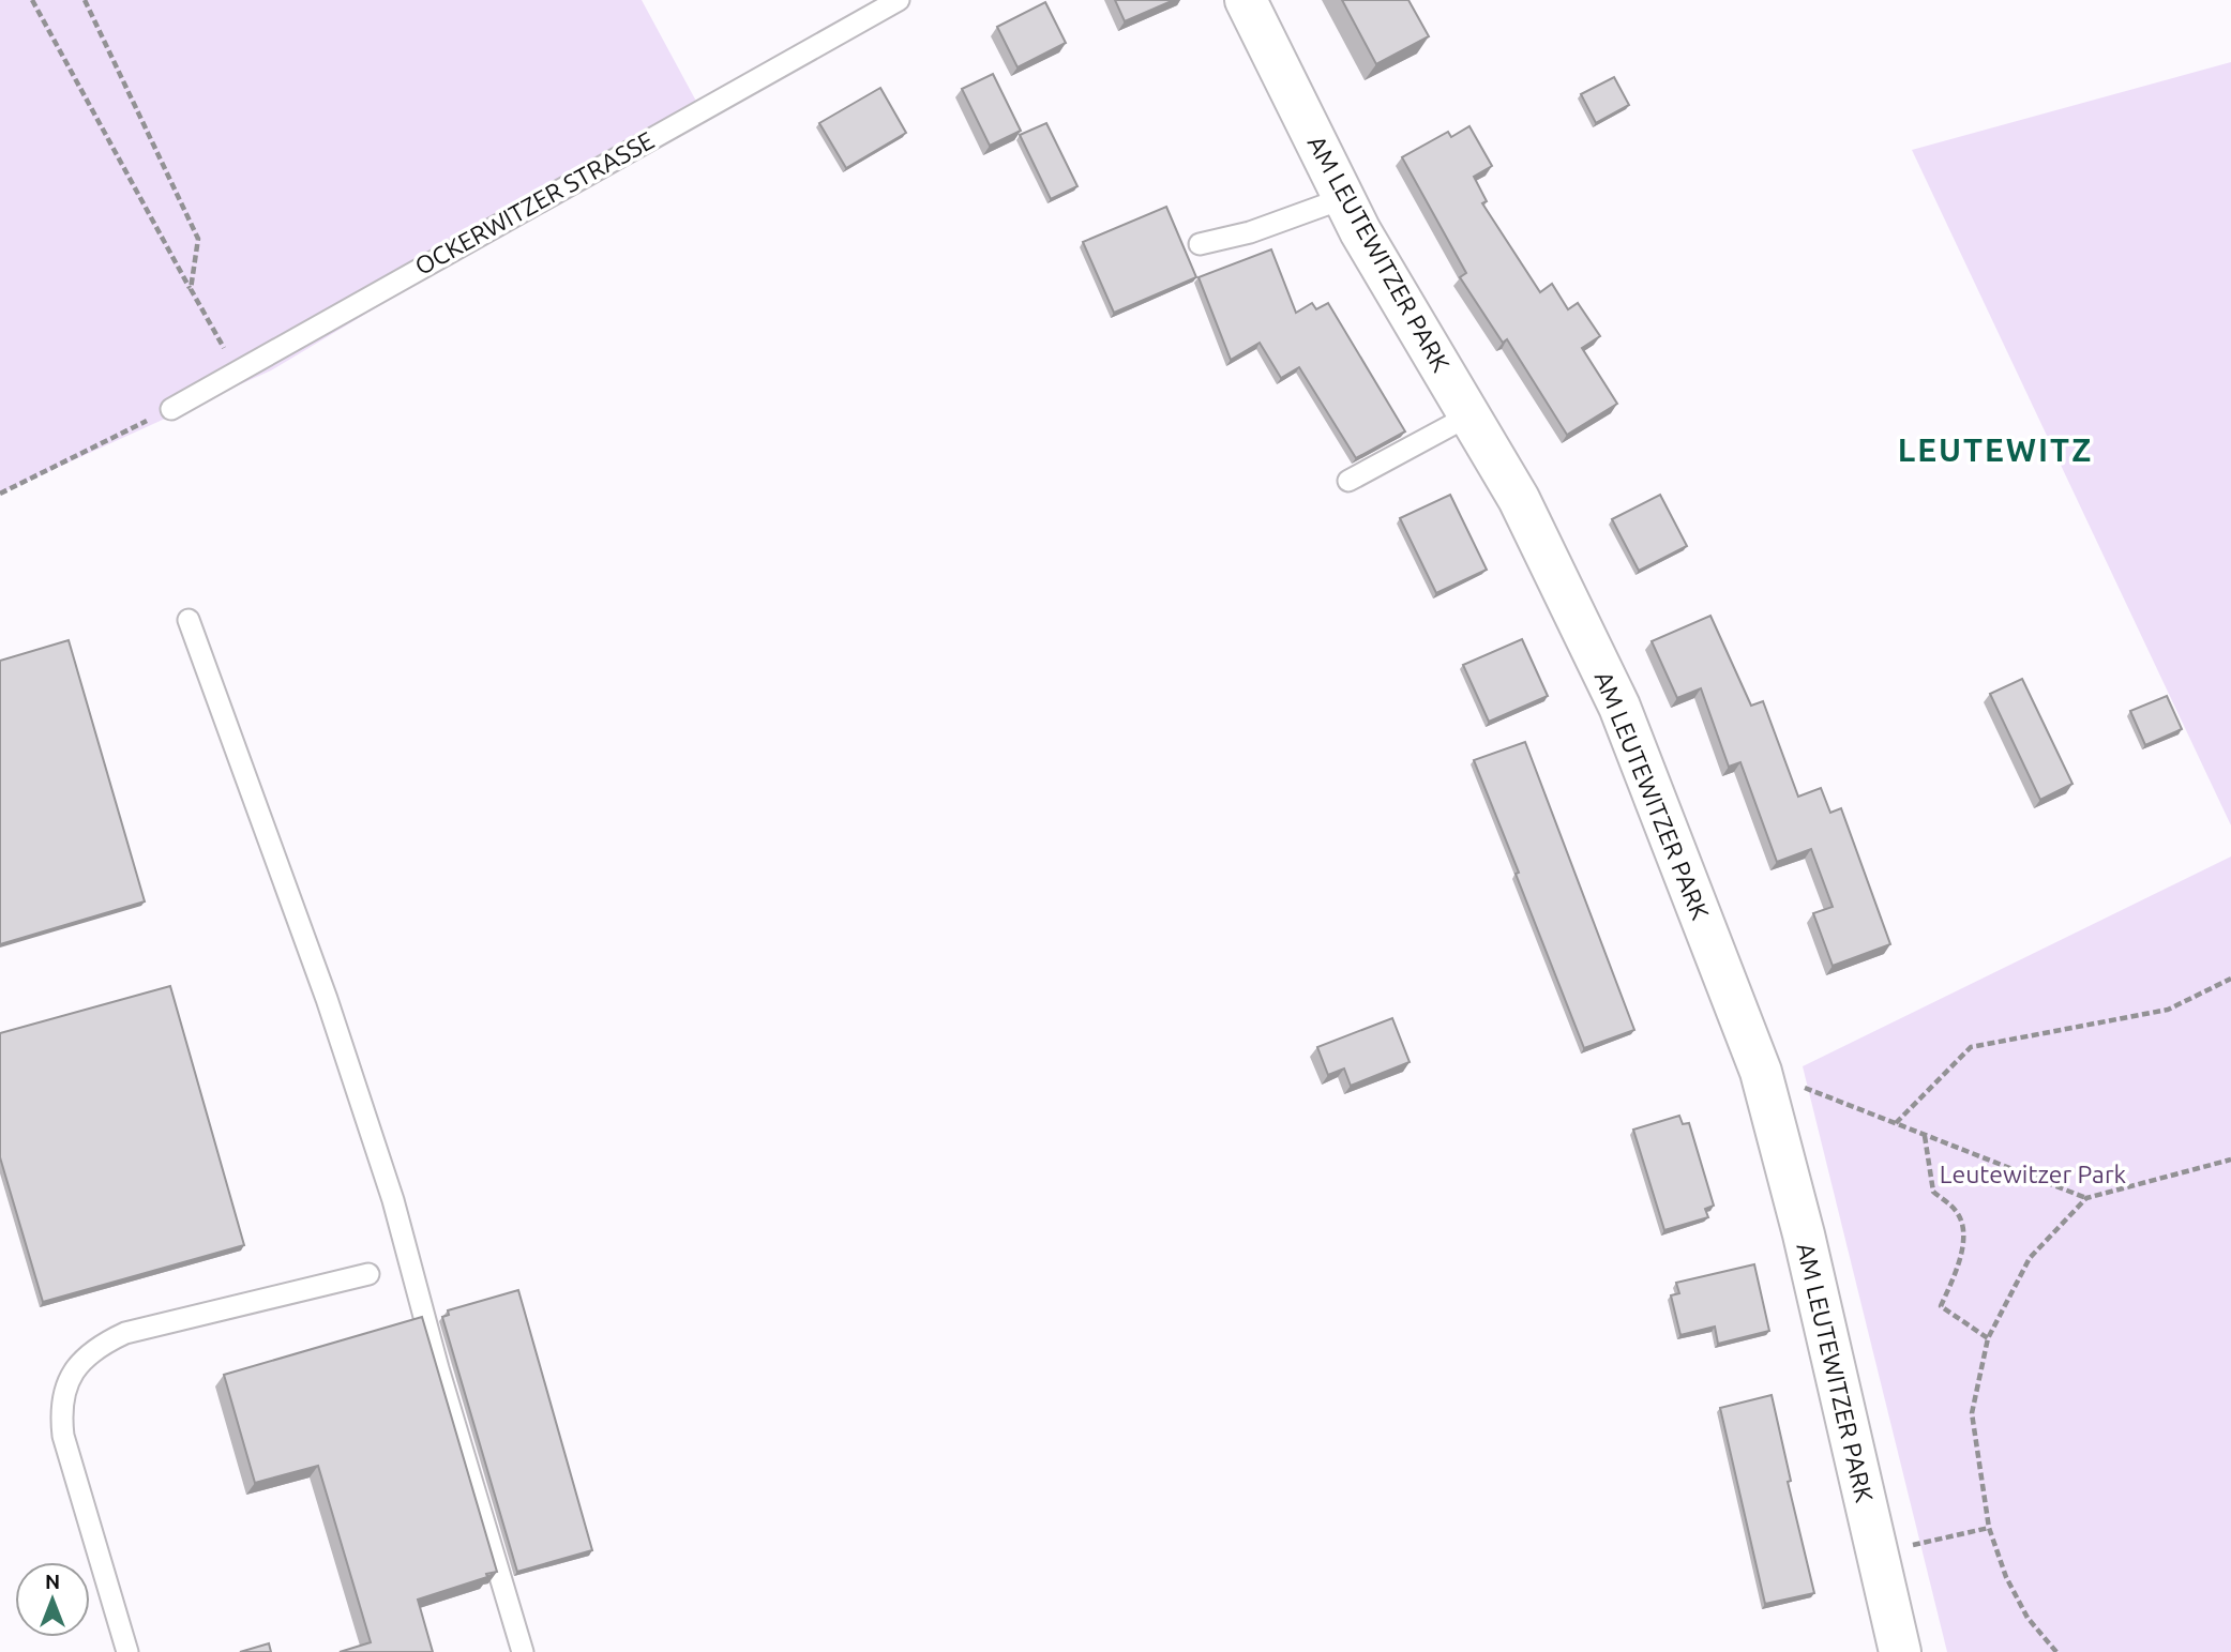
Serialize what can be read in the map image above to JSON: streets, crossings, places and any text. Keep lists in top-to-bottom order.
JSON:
{
  "streets": {
    "street": ["AM LEUTEWITZER PARK"],
    "lane": ["OCKERWITZER STRASSE"]
  },
  "districts": ["LEUTEWITZ"],
  "parks": ["Leutewitzer Park"],
  "north": "top"
}
